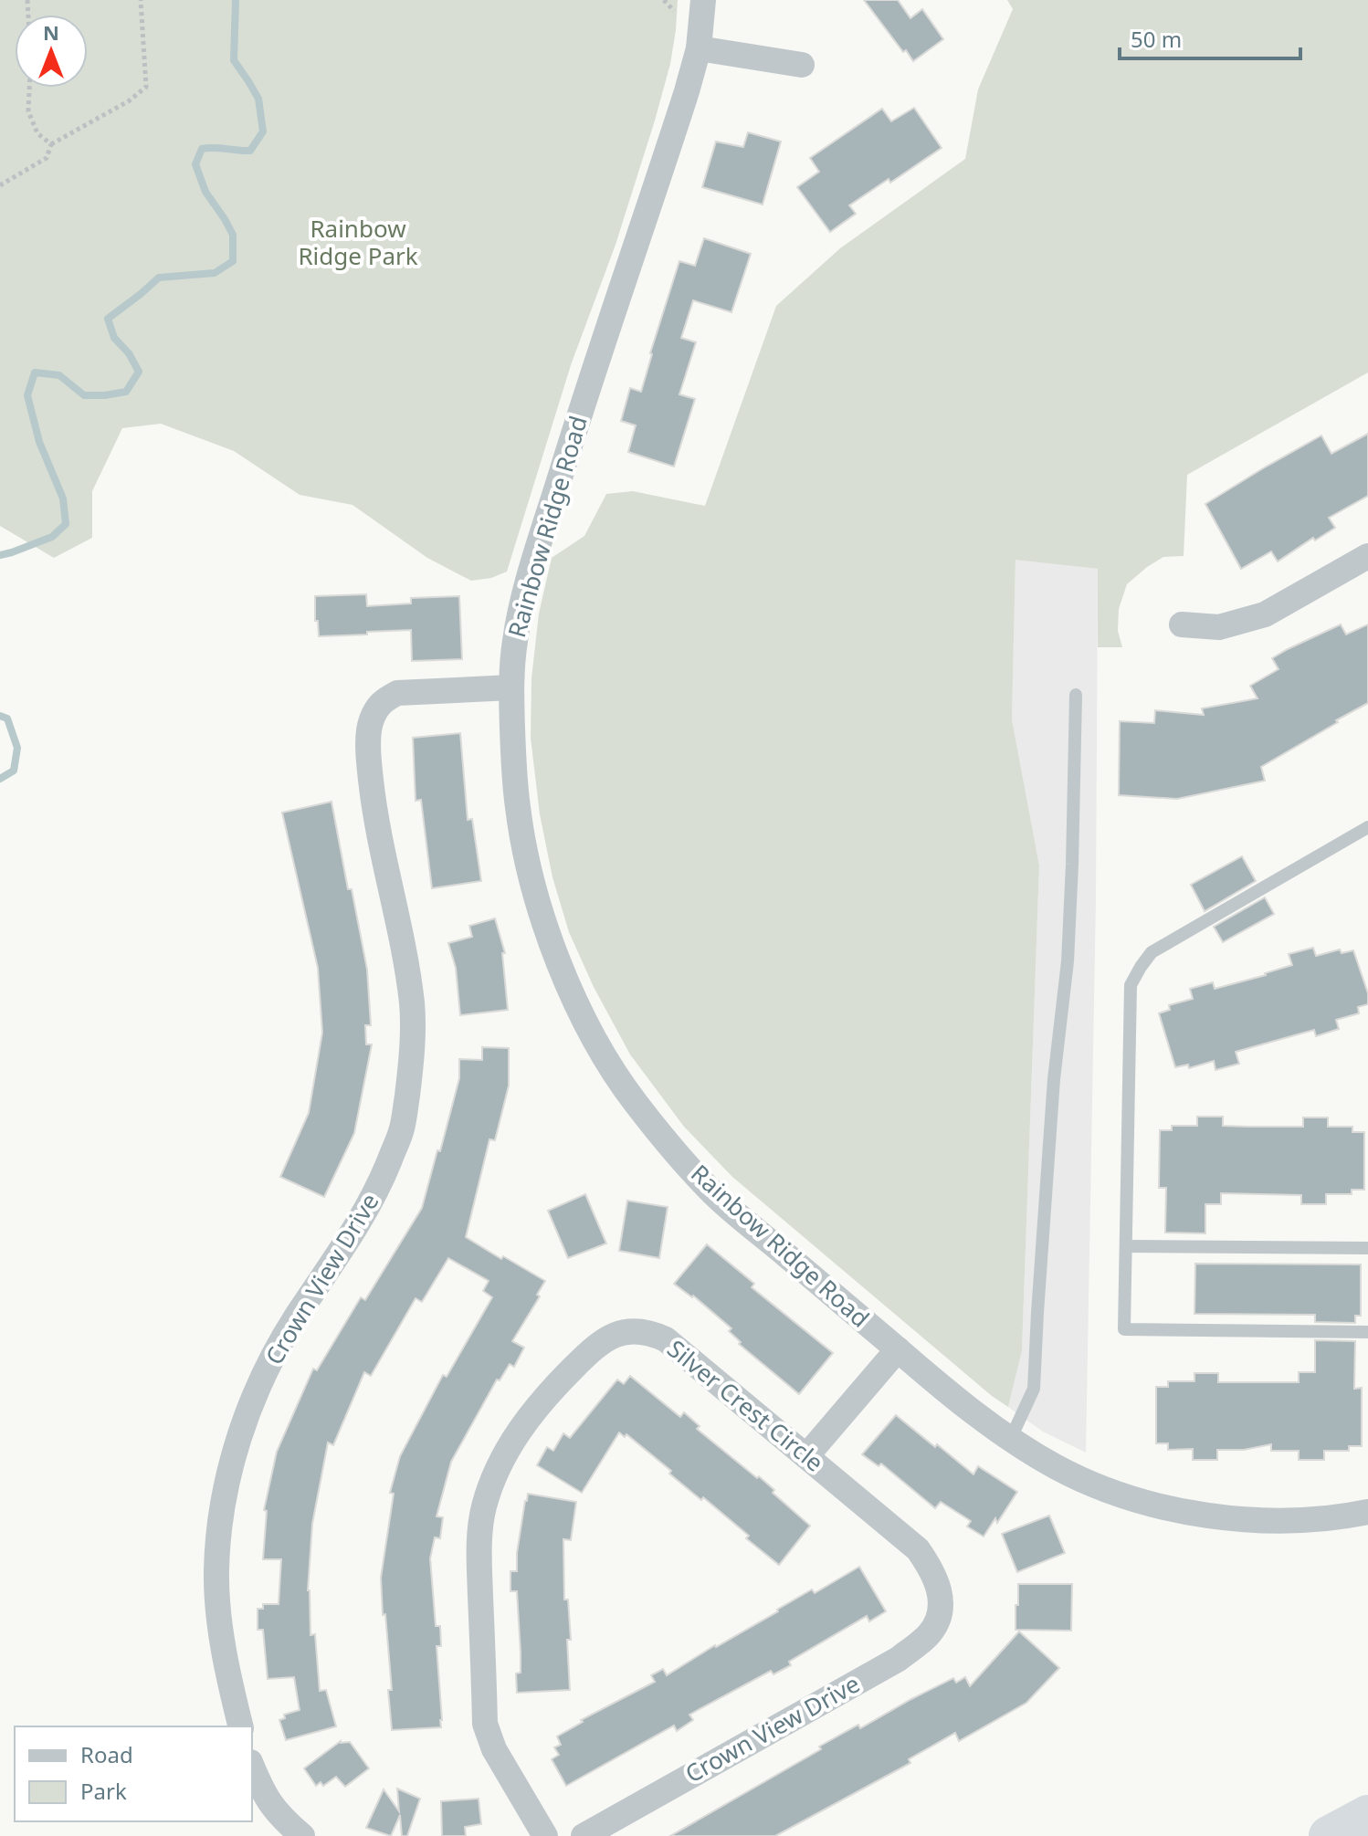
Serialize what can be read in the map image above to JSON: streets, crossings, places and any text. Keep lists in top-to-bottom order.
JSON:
{
  "streets": {
    "street": ["Rainbow Ridge Road", "Crown View Drive", "Silver Crest Circle"]
  },
  "crossings": [
    ["Rainbow Ridge Road", "Crown View Drive"],
    ["Crown View Drive", "Silver Crest Circle"]
  ],
  "parks": ["Rainbow Ridge Park"],
  "legend": ["Road", "Park"],
  "scale_bar": "50 m",
  "north": "top"
}
